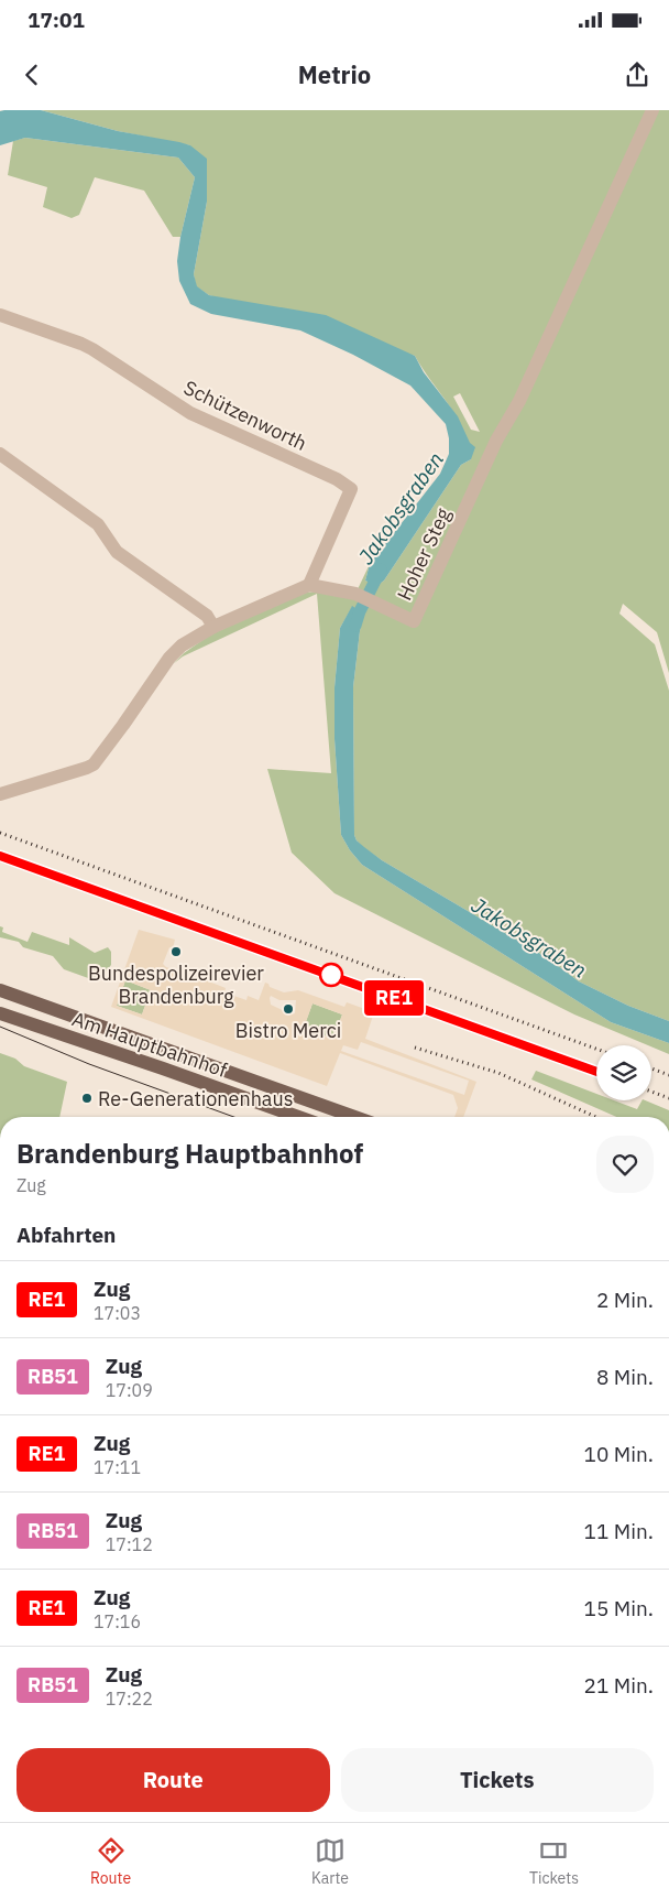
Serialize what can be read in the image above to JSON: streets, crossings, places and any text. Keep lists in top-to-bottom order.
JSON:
{
  "streets": {
    "main road": ["Am Hauptbahnhof"],
    "street": ["Schützenworth", "Hoher Steg"]
  },
  "crossings": [
    ["Schützenworth", "Hoher Steg"]
  ],
  "water": ["Jakobsgraben"],
  "places": ["Bundespolizeirevier Brandenburg", "Bistro Merci", "Re-Generationenhaus"],
  "page": {
    "status": "17:01",
    "header": "Metrio",
    "on_map": "RE1",
    "heading": [
      ["Brandenburg Hauptbahnhof", "Zug"],
      "Abfahrten"
    ],
    "list": [
      {
        "mark": "RE1",
        "name": "Zug",
        "note": "17:03",
        "value": "2 Min."
      },
      {
        "mark": "RB51",
        "name": "Zug",
        "note": "17:09",
        "value": "8 Min."
      },
      {
        "mark": "RE1",
        "name": "Zug",
        "note": "17:11",
        "value": "10 Min."
      },
      {
        "mark": "RB51",
        "name": "Zug",
        "note": "17:12",
        "value": "11 Min."
      },
      {
        "mark": "RE1",
        "name": "Zug",
        "note": "17:16",
        "value": "15 Min."
      },
      {
        "mark": "RB51",
        "name": "Zug",
        "note": "17:22",
        "value": "21 Min."
      }
    ],
    "buttons": ["Route", "Tickets"],
    "tabs": ["Route", "Karte", "Tickets"]
  }
}
